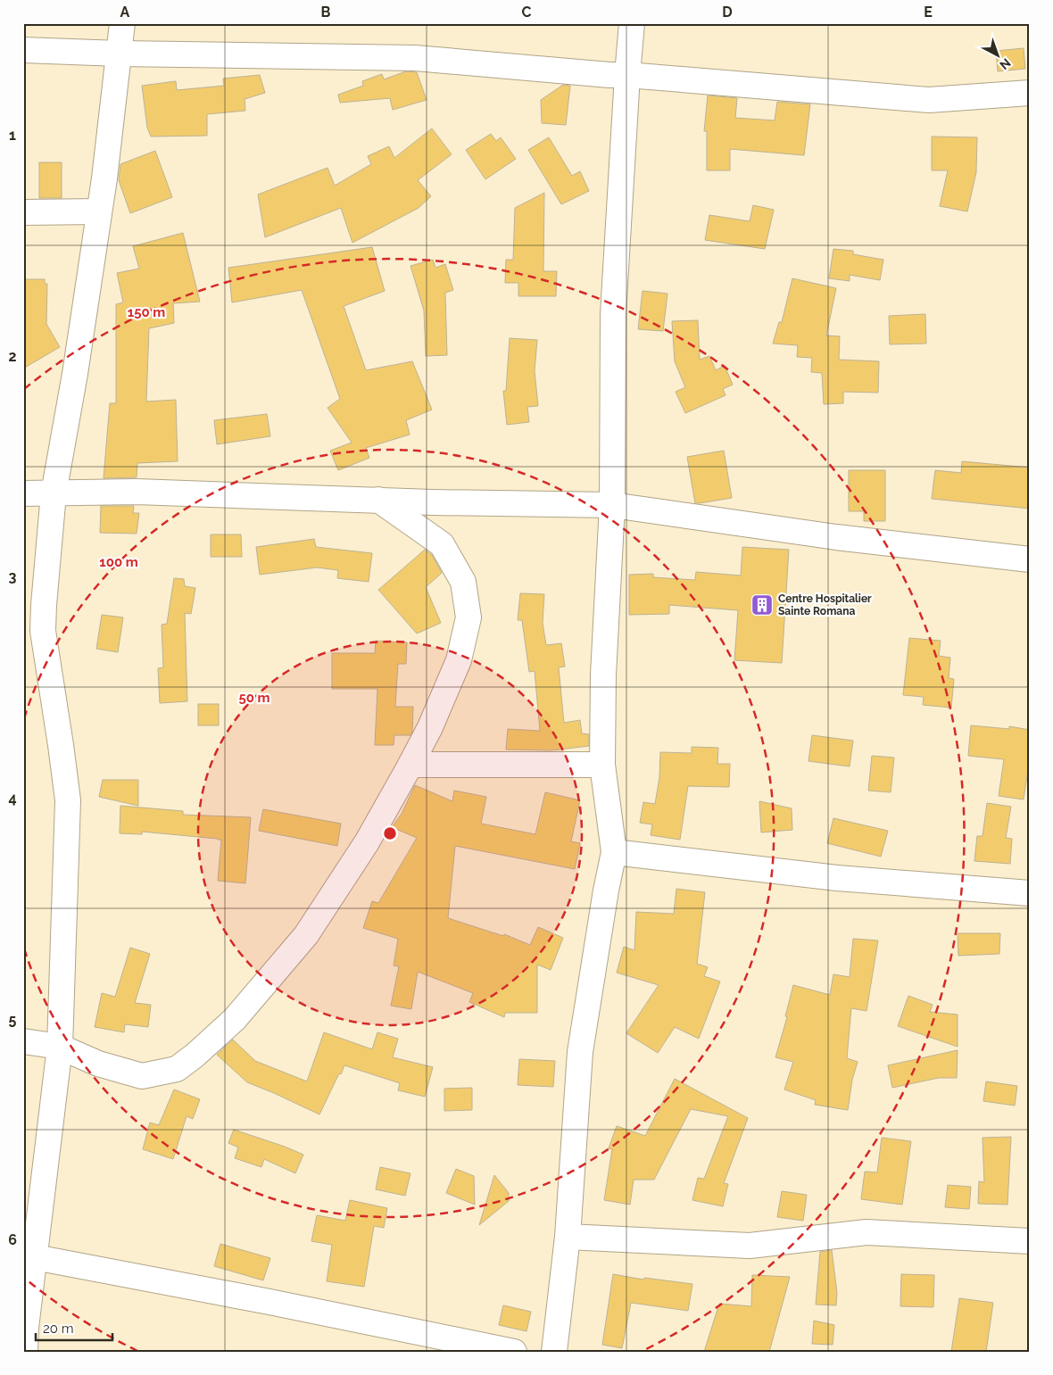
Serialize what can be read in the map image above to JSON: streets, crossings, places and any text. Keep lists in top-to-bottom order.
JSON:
{
  "places": {
    "building": ["Centre Hospitalier Sainte Romana"]
  },
  "scale_bar": "20 m",
  "north": "bottom right",
  "grid": {
    "columns": [
      "A",
      "B",
      "C",
      "D",
      "E"
    ],
    "rows": [
      "1",
      "2",
      "3",
      "4",
      "5",
      "6"
    ]
  },
  "rings": ["150 m", "100 m", "50 m"]
}
